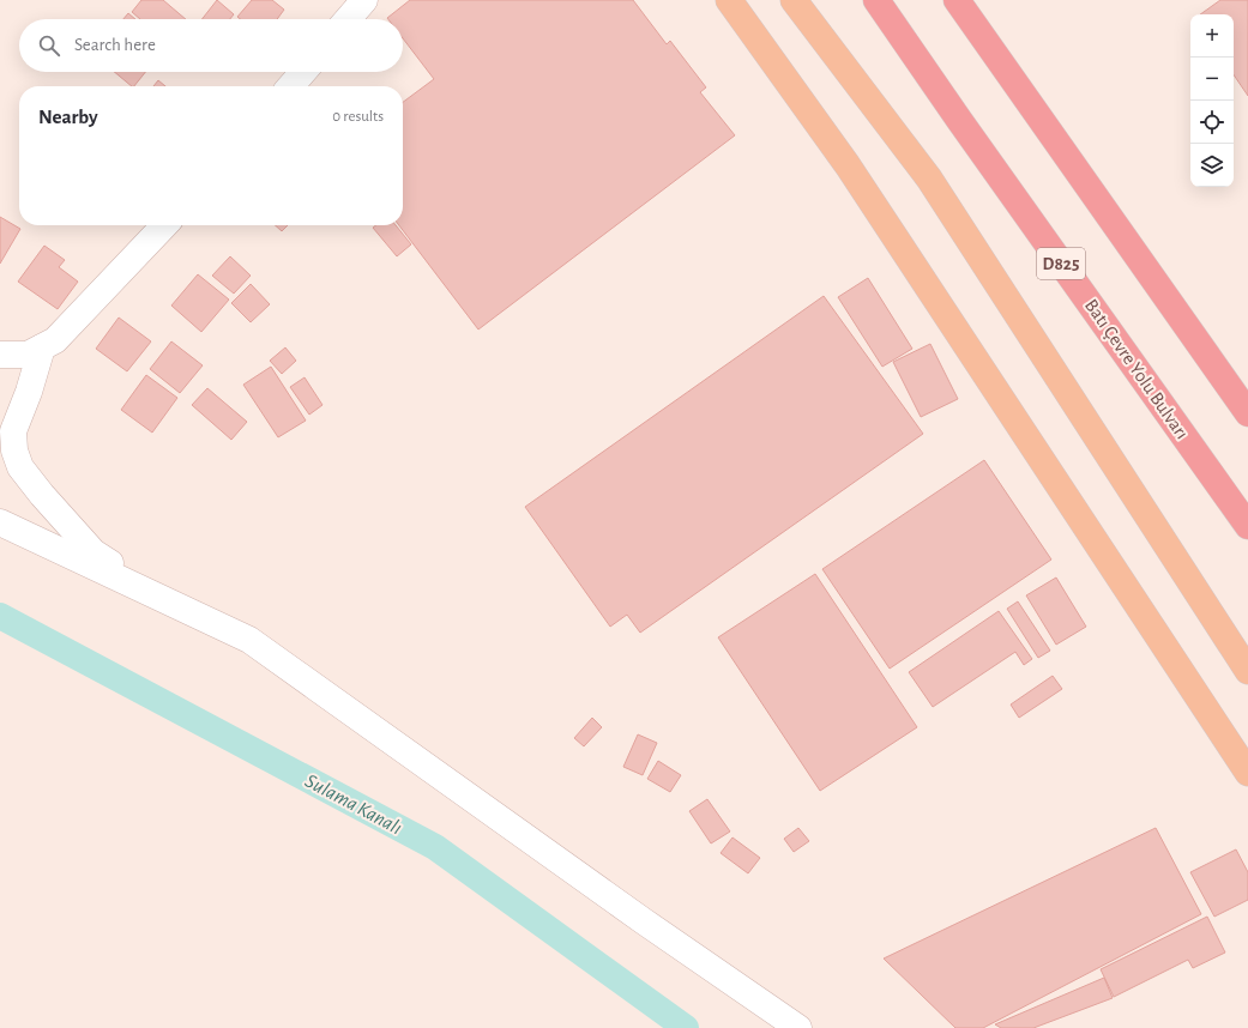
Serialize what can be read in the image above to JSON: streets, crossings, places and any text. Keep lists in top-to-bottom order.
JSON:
{
  "streets": {
    "highway": ["D825", "Batı Çevre Yolu Bulvarı"]
  },
  "water": ["Sulama Kanalı"],
  "page": {
    "map_buttons": ["+", "−"],
    "search": "Search here",
    "heading": ["Nearby", "0 results"]
  }
}
